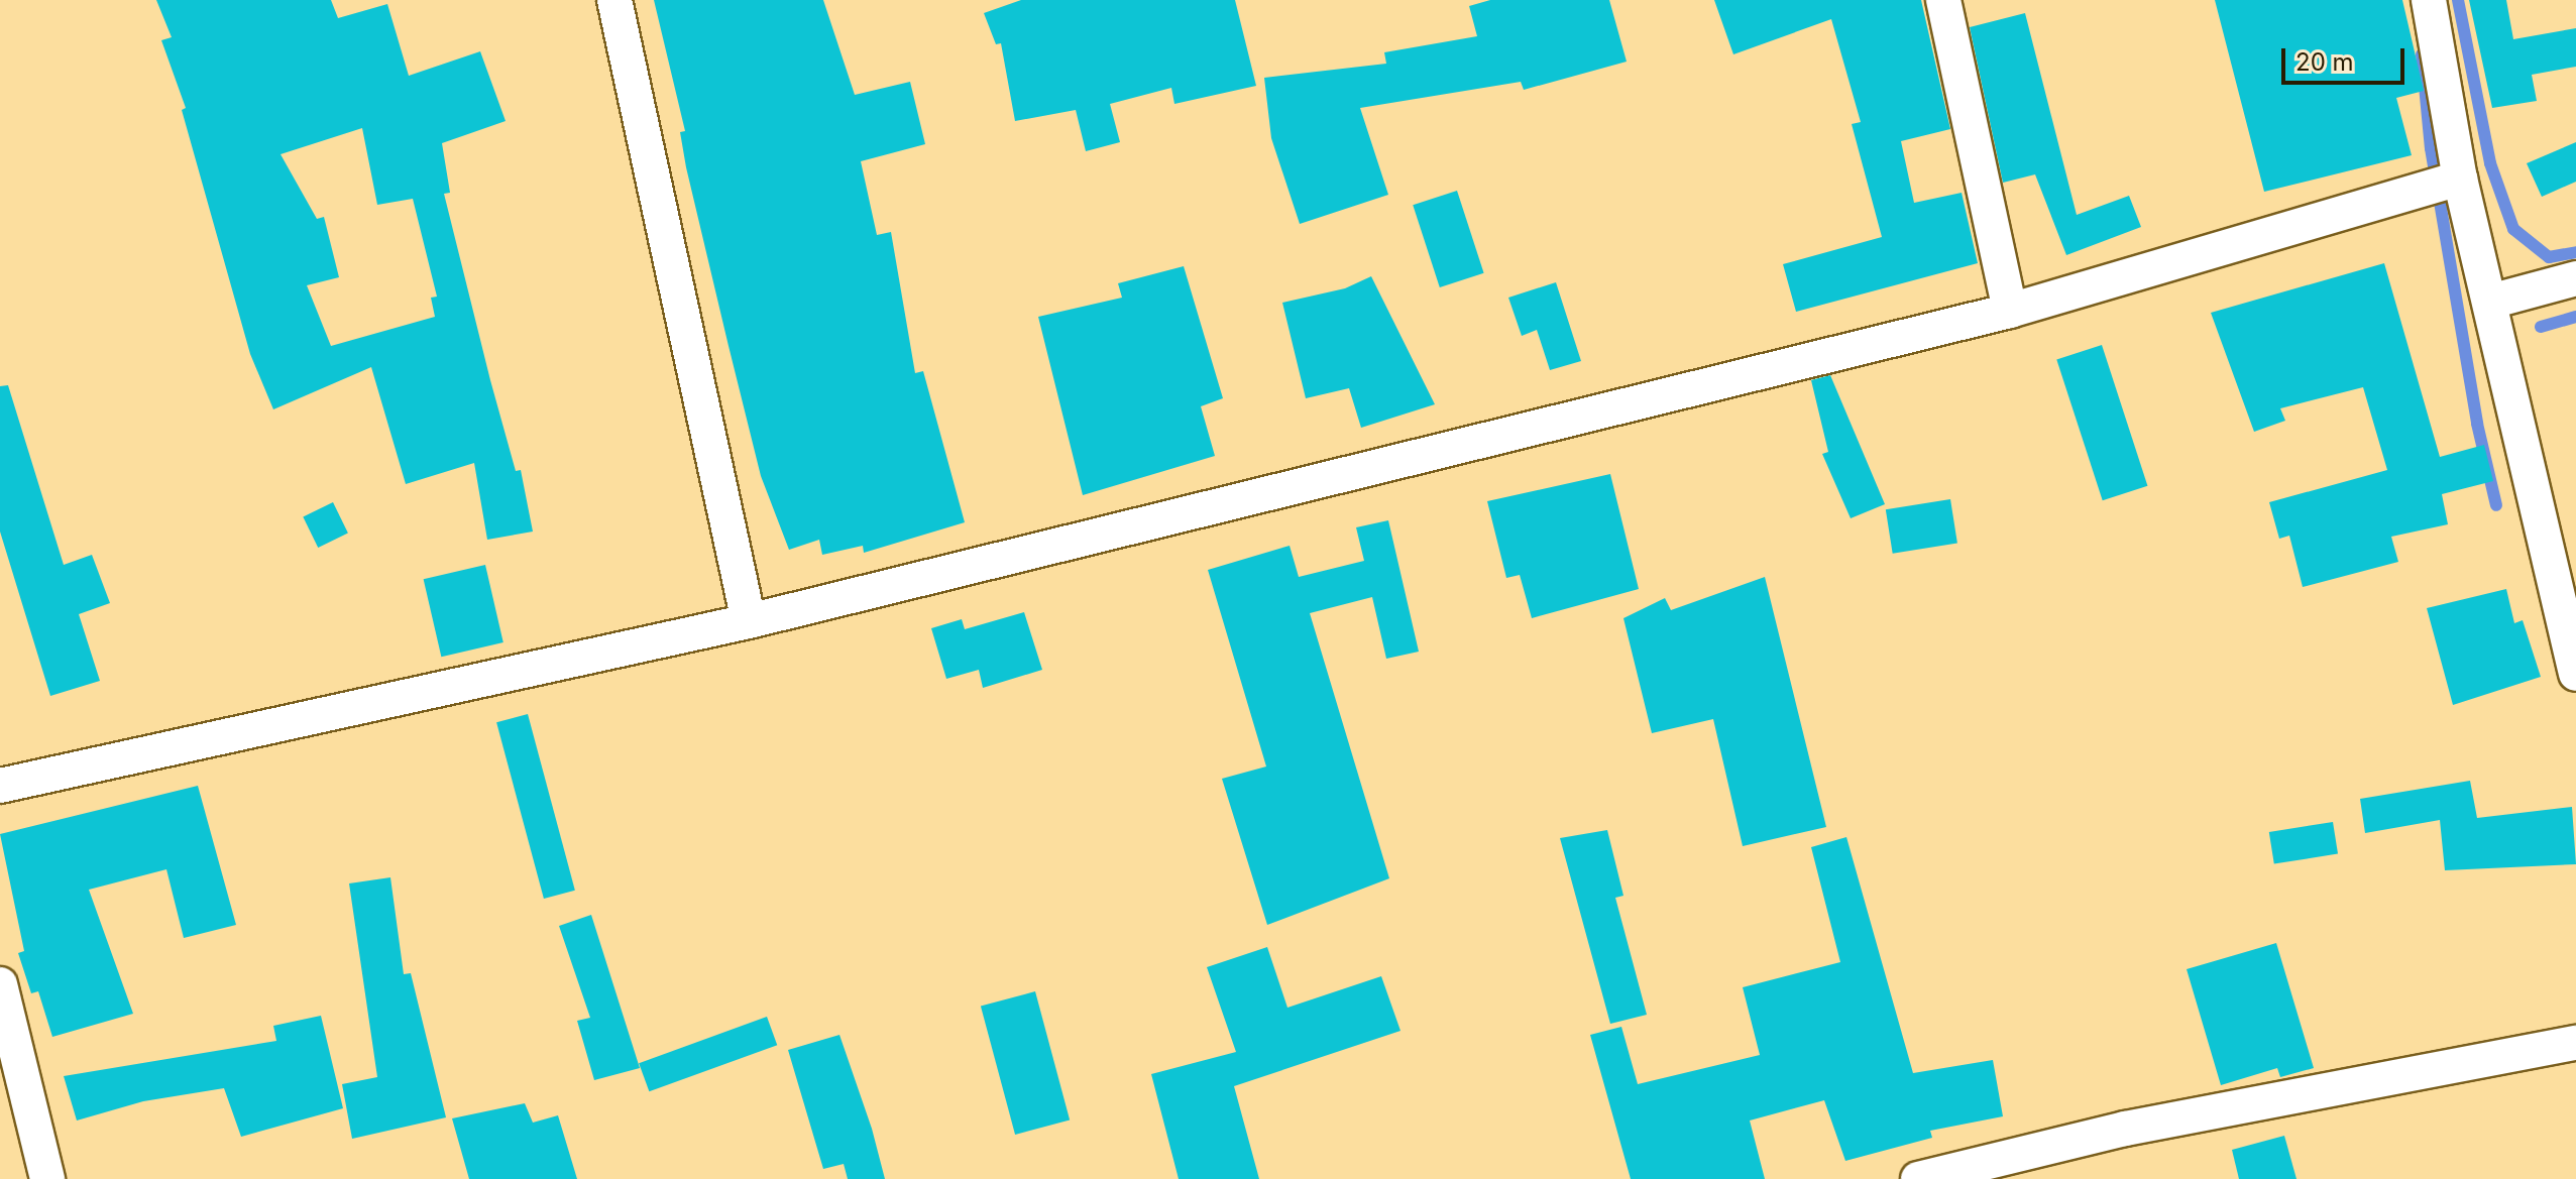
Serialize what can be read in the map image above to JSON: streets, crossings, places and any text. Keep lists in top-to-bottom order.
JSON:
{
  "scale_bar": "20 m"
}
